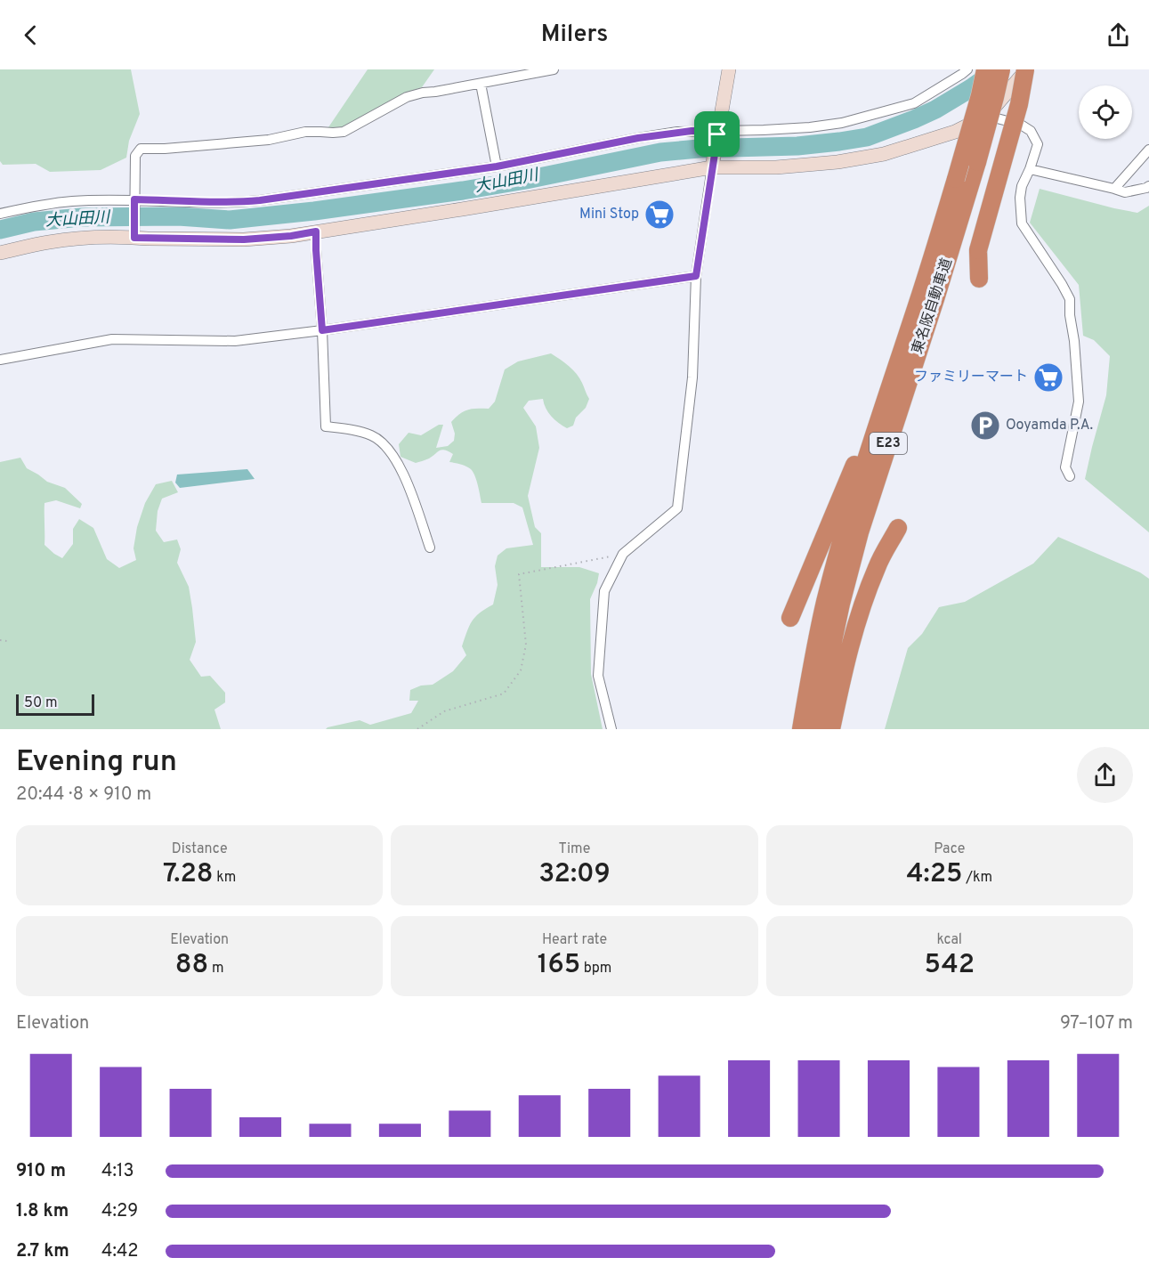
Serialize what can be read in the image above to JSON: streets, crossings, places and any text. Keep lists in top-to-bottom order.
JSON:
{
  "streets": {
    "highway": ["東名阪自動車道", "E23"]
  },
  "water": ["大山田川"],
  "places": {
    "supermarket": ["Mini Stop", "ファミリーマート"],
    "parking": ["Ooyamda P.A."]
  },
  "scale_bar": "50 m",
  "page": {
    "header": "Milers",
    "scale": "50 m",
    "heading": ["Evening run", "20:44 · 8 × 910 m"],
    "stats": [
      ["Distance", "7.28 km"],
      ["Time", "32:09"],
      ["Pace", "4:25 /km"],
      ["Elevation", "88 m"],
      ["Heart rate", "165 bpm"],
      ["kcal", "542"]
    ],
    "chart": ["Elevation", "97–107 m"],
    "list": [
      {
        "name": "910 m",
        "note": "4:13"
      },
      {
        "name": "1.8 km",
        "note": "4:29"
      },
      {
        "name": "2.7 km",
        "note": "4:42"
      }
    ]
  }
}
